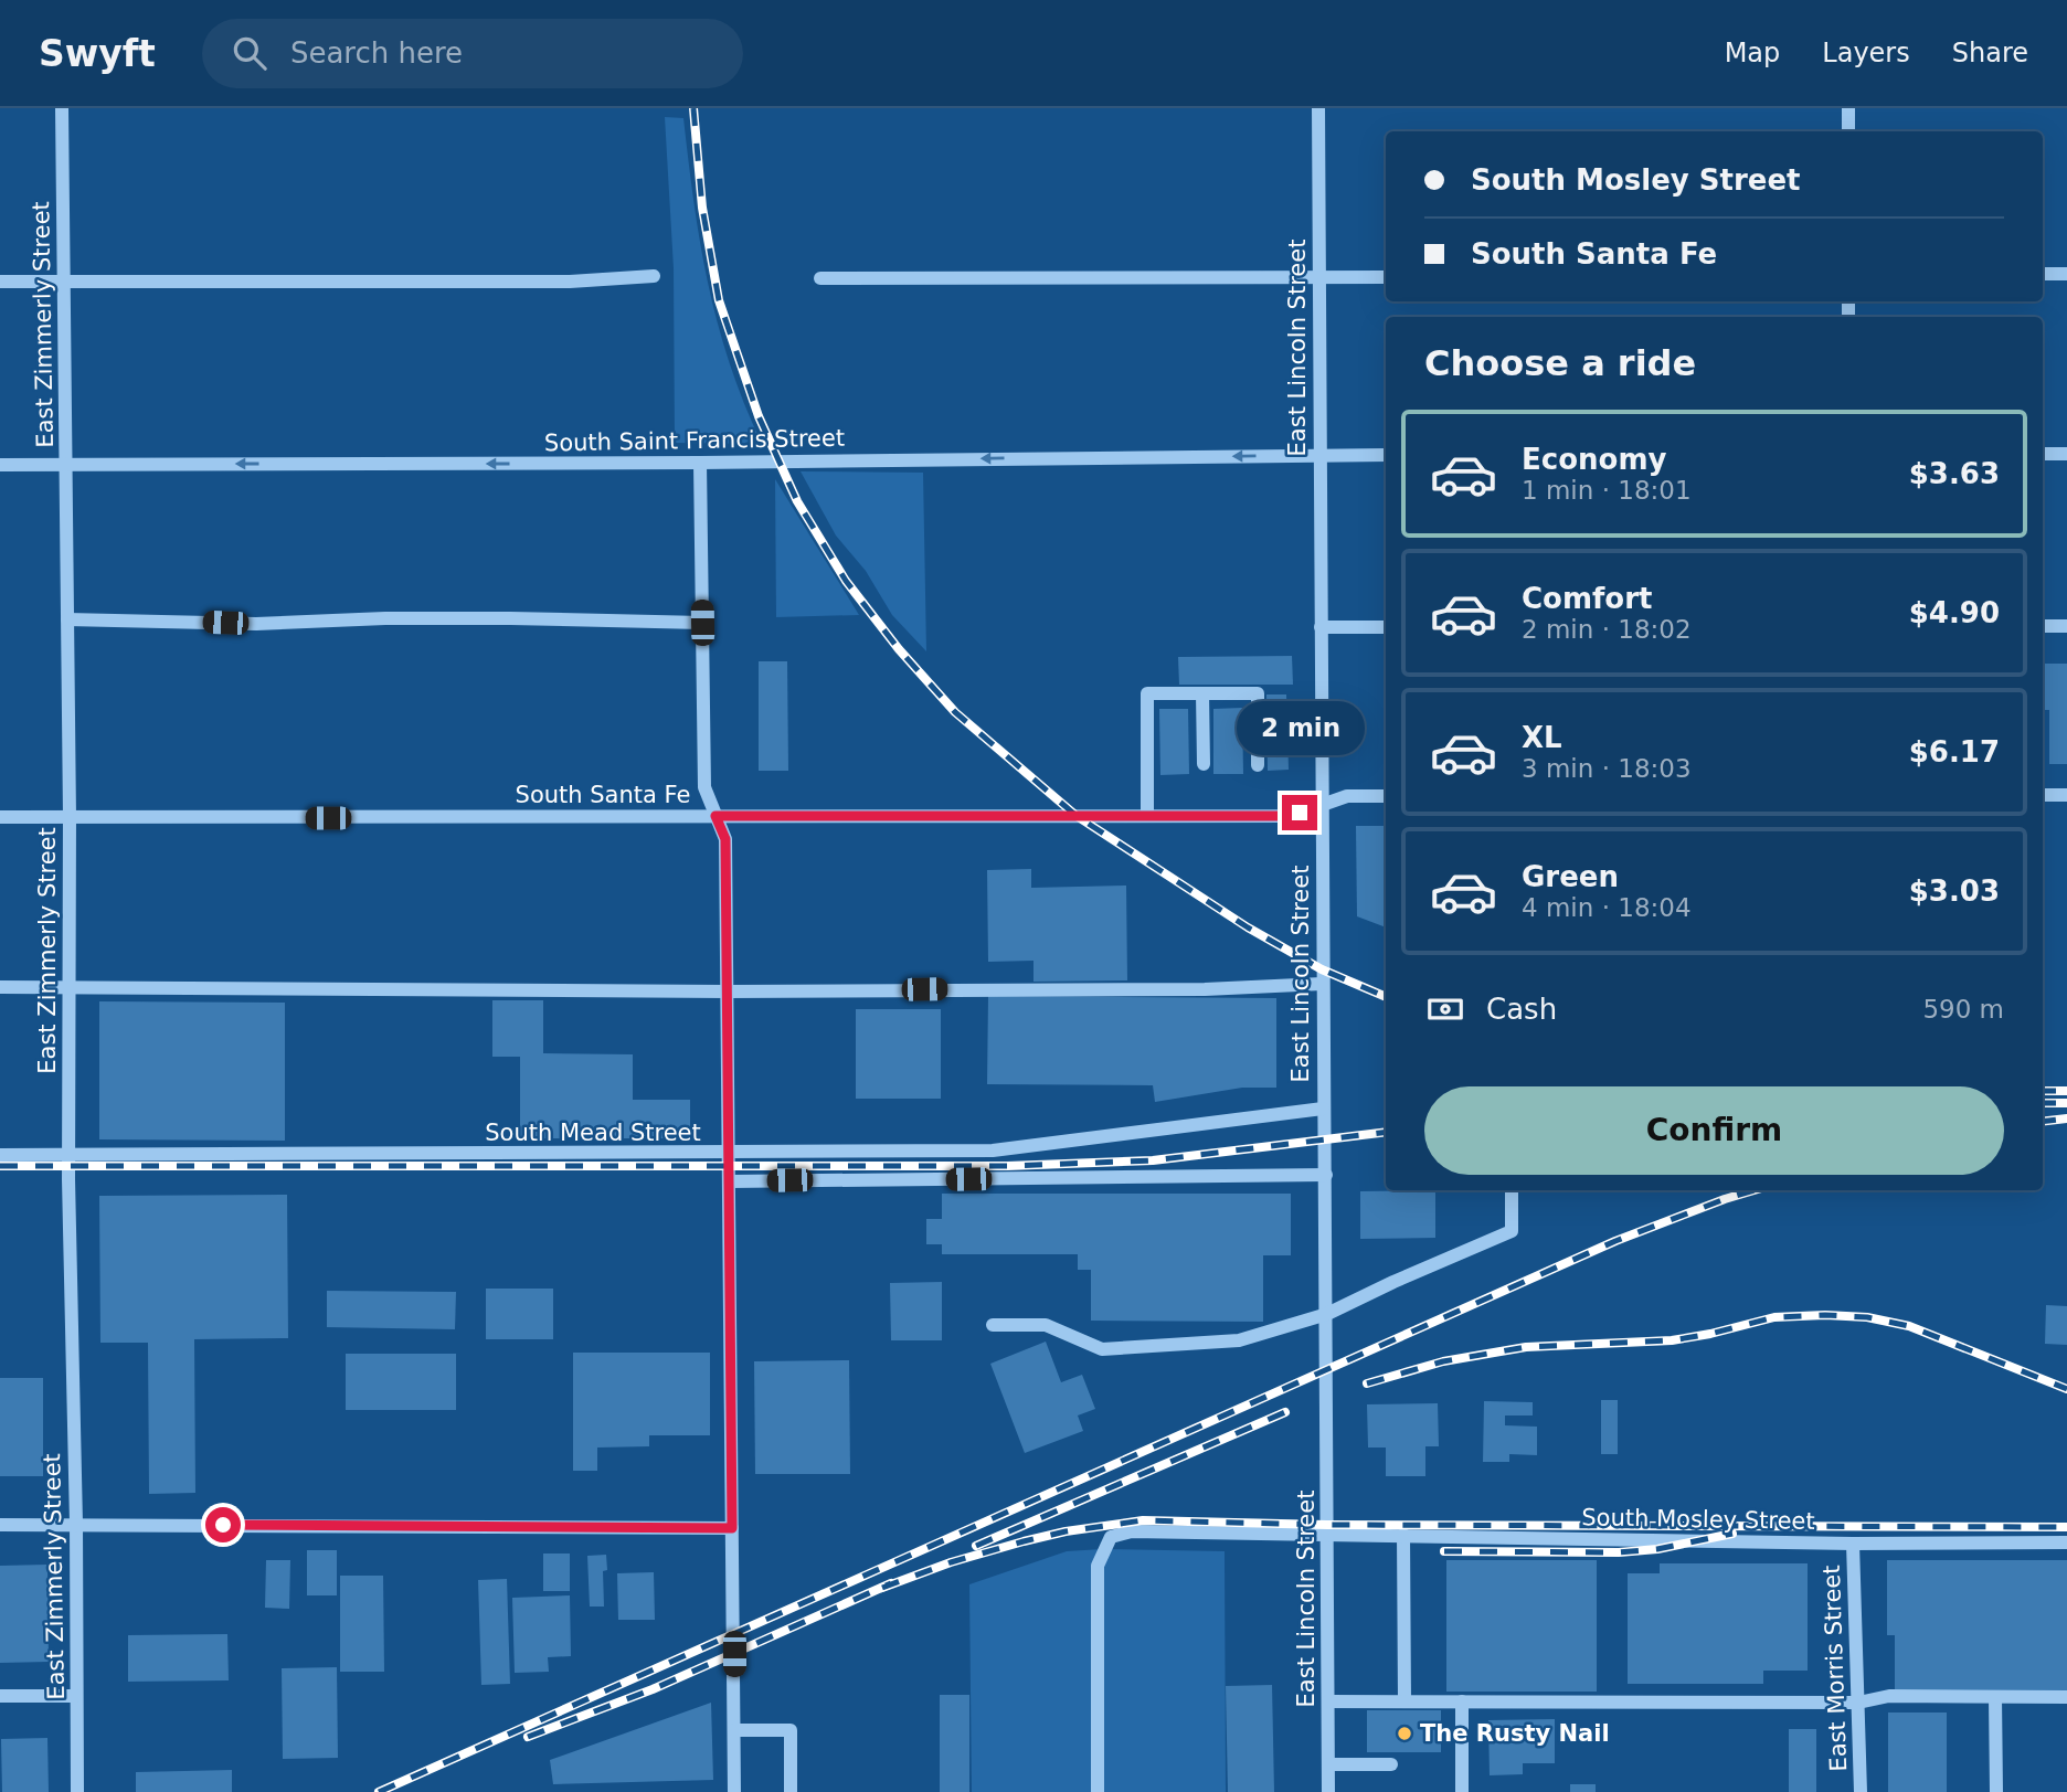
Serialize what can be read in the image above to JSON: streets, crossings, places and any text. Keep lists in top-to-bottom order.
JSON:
{
  "streets": {
    "street": [
      "East Zimmerly Street",
      "East Lincoln Street",
      "South Saint Francis Street",
      "South Santa Fe",
      "South Mead Street",
      "South Mosley Street",
      "East Morris Street"
    ]
  },
  "crossings": [
    ["East Zimmerly Street", "South Saint Francis Street"],
    ["East Zimmerly Street", "South Santa Fe"],
    ["East Zimmerly Street", "South Mead Street"],
    ["East Lincoln Street", "South Saint Francis Street"],
    ["East Lincoln Street", "South Santa Fe"],
    ["East Lincoln Street", "South Mead Street"],
    ["East Lincoln Street", "South Mosley Street"],
    ["South Mosley Street", "East Morris Street"]
  ],
  "one_way": ["South Saint Francis Street"],
  "places": ["The Rusty Nail"],
  "page": {
    "header": "Swyft",
    "search": "Search here",
    "nav": ["Map", "Layers", "Share"],
    "banner": ["South Mosley Street", "South Santa Fe"],
    "heading": "Choose a ride",
    "list": [
      {
        "name": "Economy",
        "note": "1 min · 18:01",
        "value": "$3.63"
      },
      {
        "name": "Comfort",
        "note": "2 min · 18:02",
        "value": "$4.90"
      },
      {
        "name": "XL",
        "note": "3 min · 18:03",
        "value": "$6.17"
      },
      {
        "name": "Green",
        "note": "4 min · 18:04",
        "value": "$3.03"
      }
    ],
    "bubble": "2 min",
    "pay": ["Cash", "590 m"],
    "buttons": "Confirm"
  }
}
